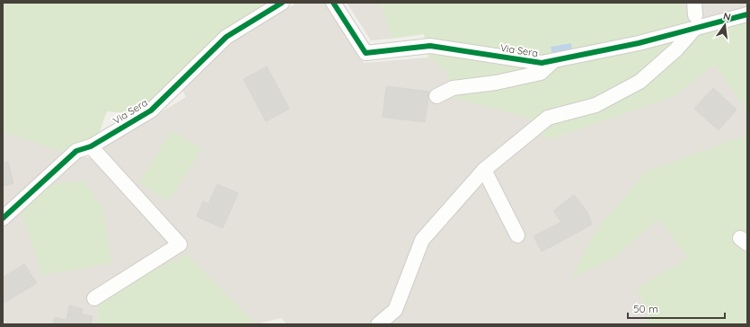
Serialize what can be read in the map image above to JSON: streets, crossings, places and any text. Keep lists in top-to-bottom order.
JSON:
{
  "streets": {
    "street": ["Via Sera"]
  },
  "scale_bar": "50 m",
  "north": "top"
}
